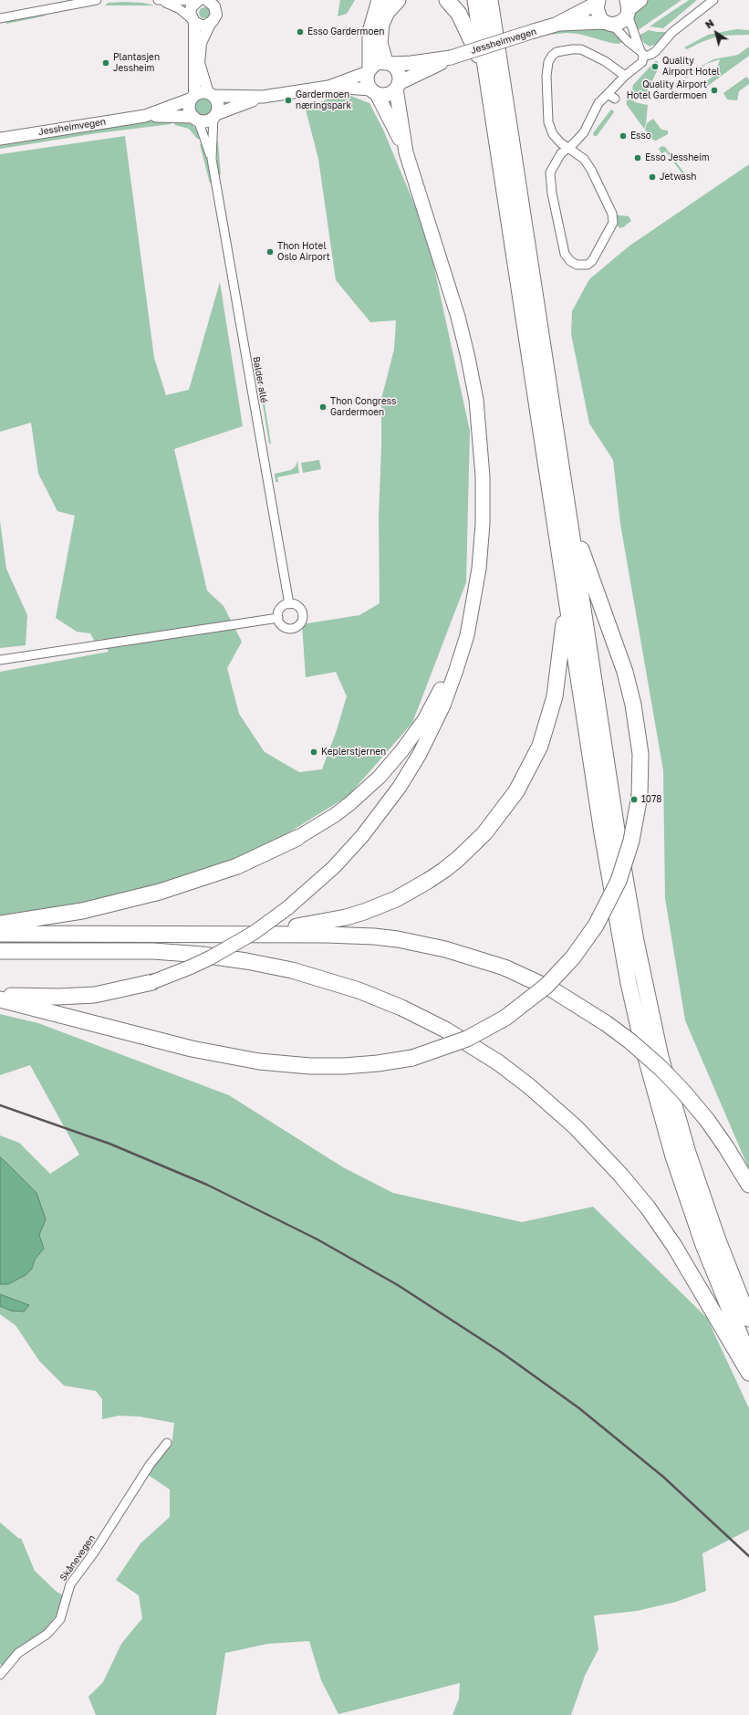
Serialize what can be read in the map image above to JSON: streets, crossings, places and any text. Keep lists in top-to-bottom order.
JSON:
{
  "streets": {
    "main road": ["Jessheimvegen"],
    "street": ["Balder allé", "Skånevegen"]
  },
  "crossings": [
    ["Jessheimvegen", "Balder allé"]
  ],
  "places": [
    "Esso Gardermoen",
    "Plantasjen Jessheim",
    "Quality Airport Hotel",
    "Quality Airport Hotel Gardermoen",
    "Gardermoen næringspark",
    "Esso",
    "Esso Jessheim",
    "Jetwash",
    "Thon Hotel Oslo Airport",
    "Thon Congress Gardermoen",
    "Keplerstjernen",
    "1078"
  ],
  "north": "top left"
}
